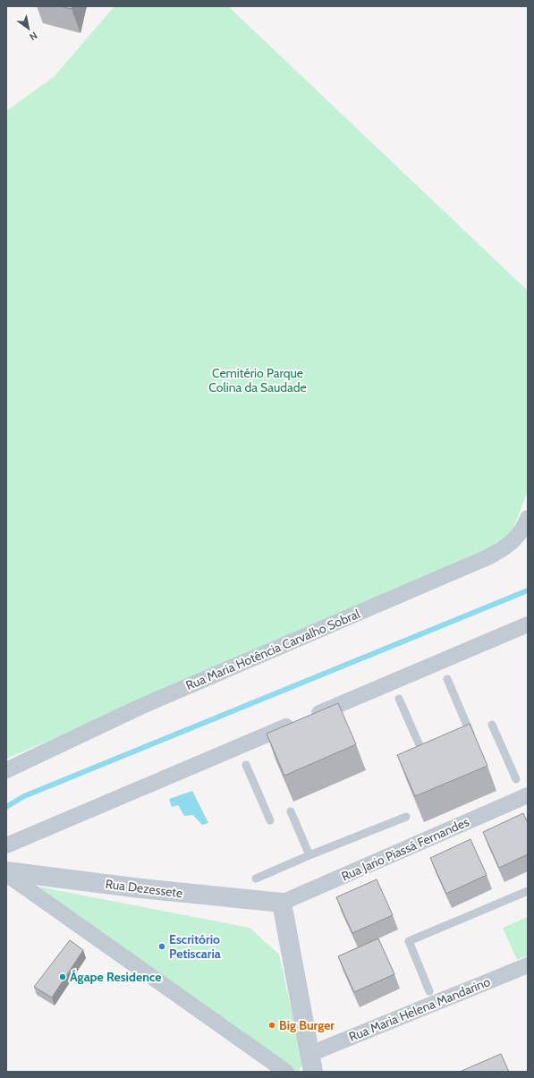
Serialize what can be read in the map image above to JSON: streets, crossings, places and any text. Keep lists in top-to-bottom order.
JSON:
{
  "streets": {
    "street": [
      "Rua Maria Hotência Carvalho Sobral",
      "Rua Jario Piassá Fernandes",
      "Rua Dezessete",
      "Rua Maria Helena Mandarino"
    ]
  },
  "crossings": [
    ["Rua Jario Piassá Fernandes", "Rua Dezessete"]
  ],
  "parks": ["Cemitério Parque Colina da Saudade"],
  "places": ["Escritório Petiscaria", "Ágape Residence", "Big Burger"],
  "north": "bottom right"
}
